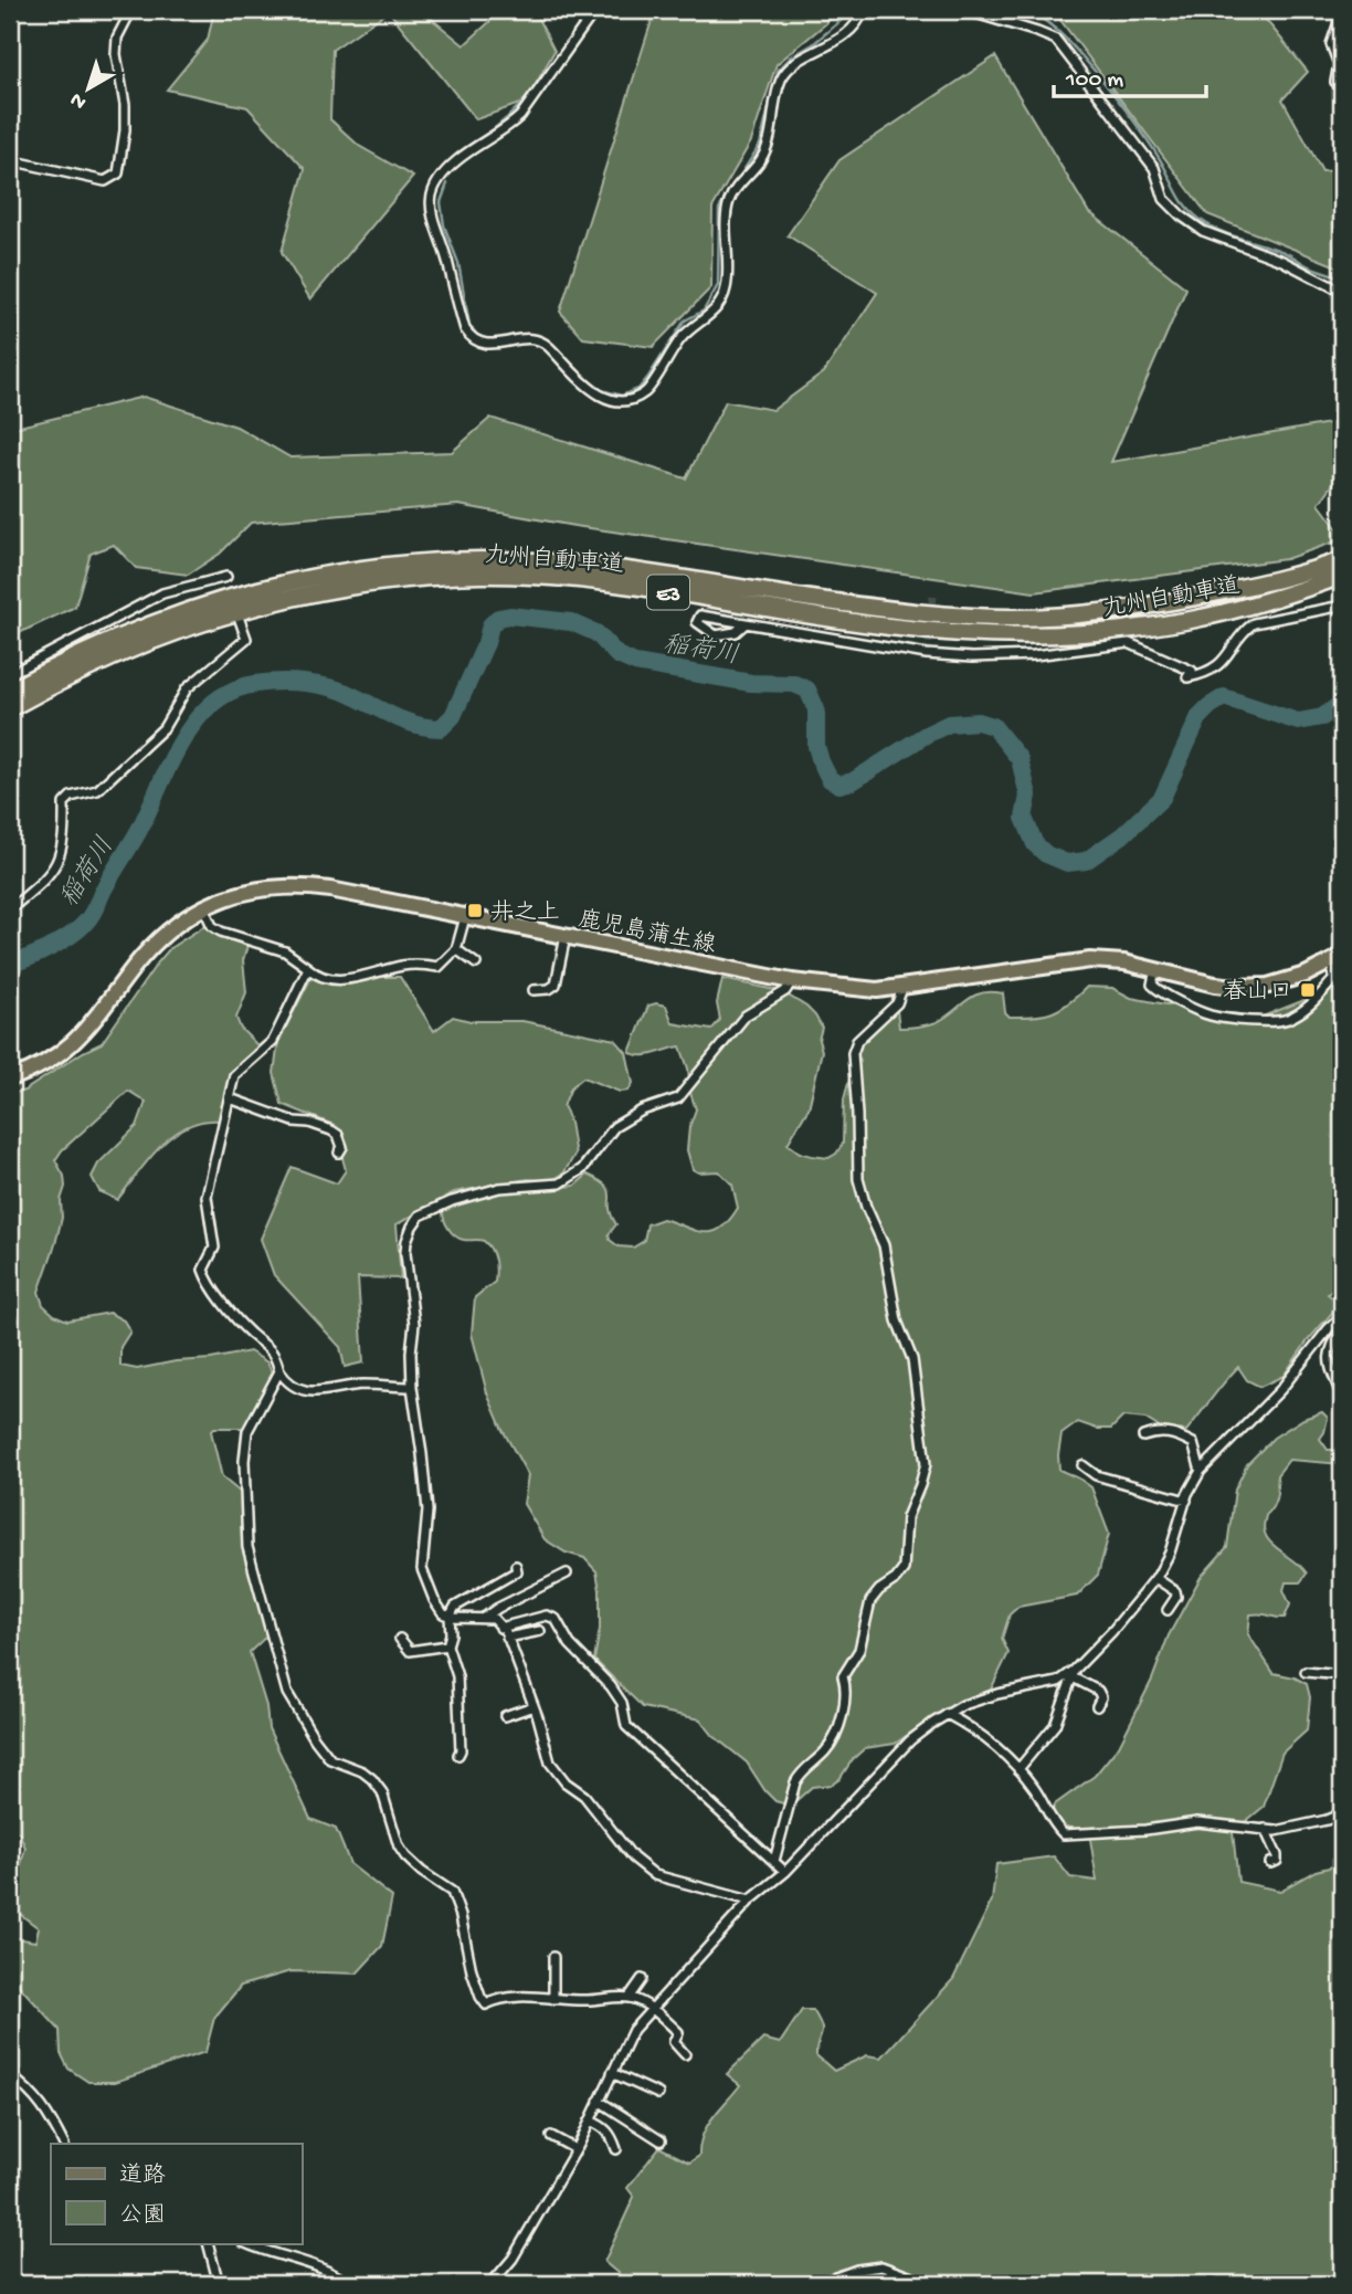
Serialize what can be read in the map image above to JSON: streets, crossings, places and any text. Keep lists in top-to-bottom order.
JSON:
{
  "streets": {
    "highway": ["九州自動車道", "E3"],
    "main road": ["鹿児島蒲生線"]
  },
  "water": ["稲荷川"],
  "places": {
    "transit": ["井之上", "春山口"]
  },
  "legend": ["道路", "公園"],
  "scale_bar": "100 m",
  "north": "bottom left"
}
